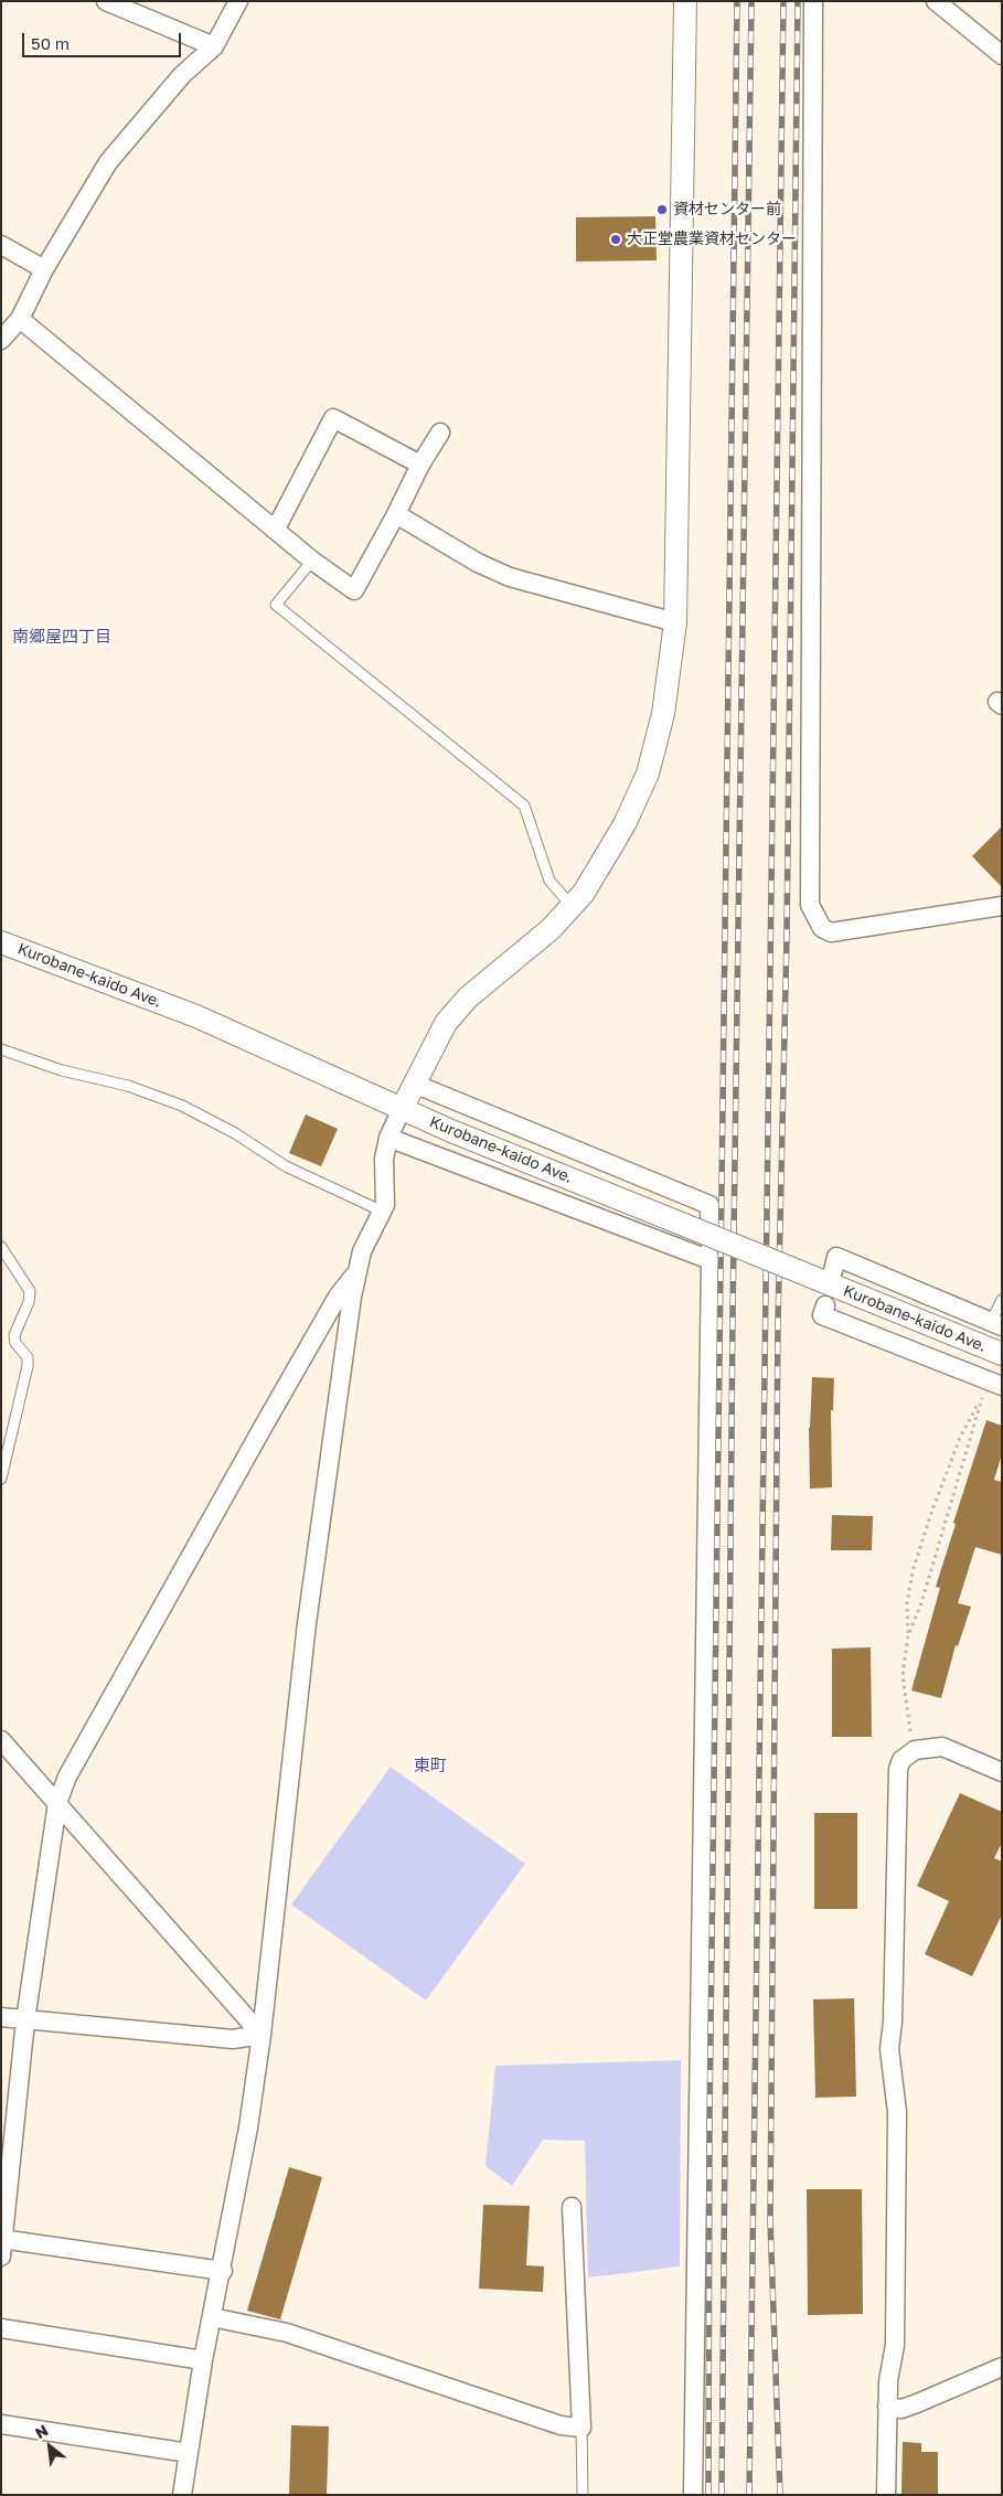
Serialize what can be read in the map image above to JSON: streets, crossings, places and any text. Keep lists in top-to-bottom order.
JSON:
{
  "streets": {
    "street": ["Kurobane-kaido Ave."]
  },
  "districts": ["南郷屋四丁目", "東町"],
  "places": ["資材センター前", "大正堂農業資材センター"],
  "scale_bar": "50 m",
  "north": "top left"
}
